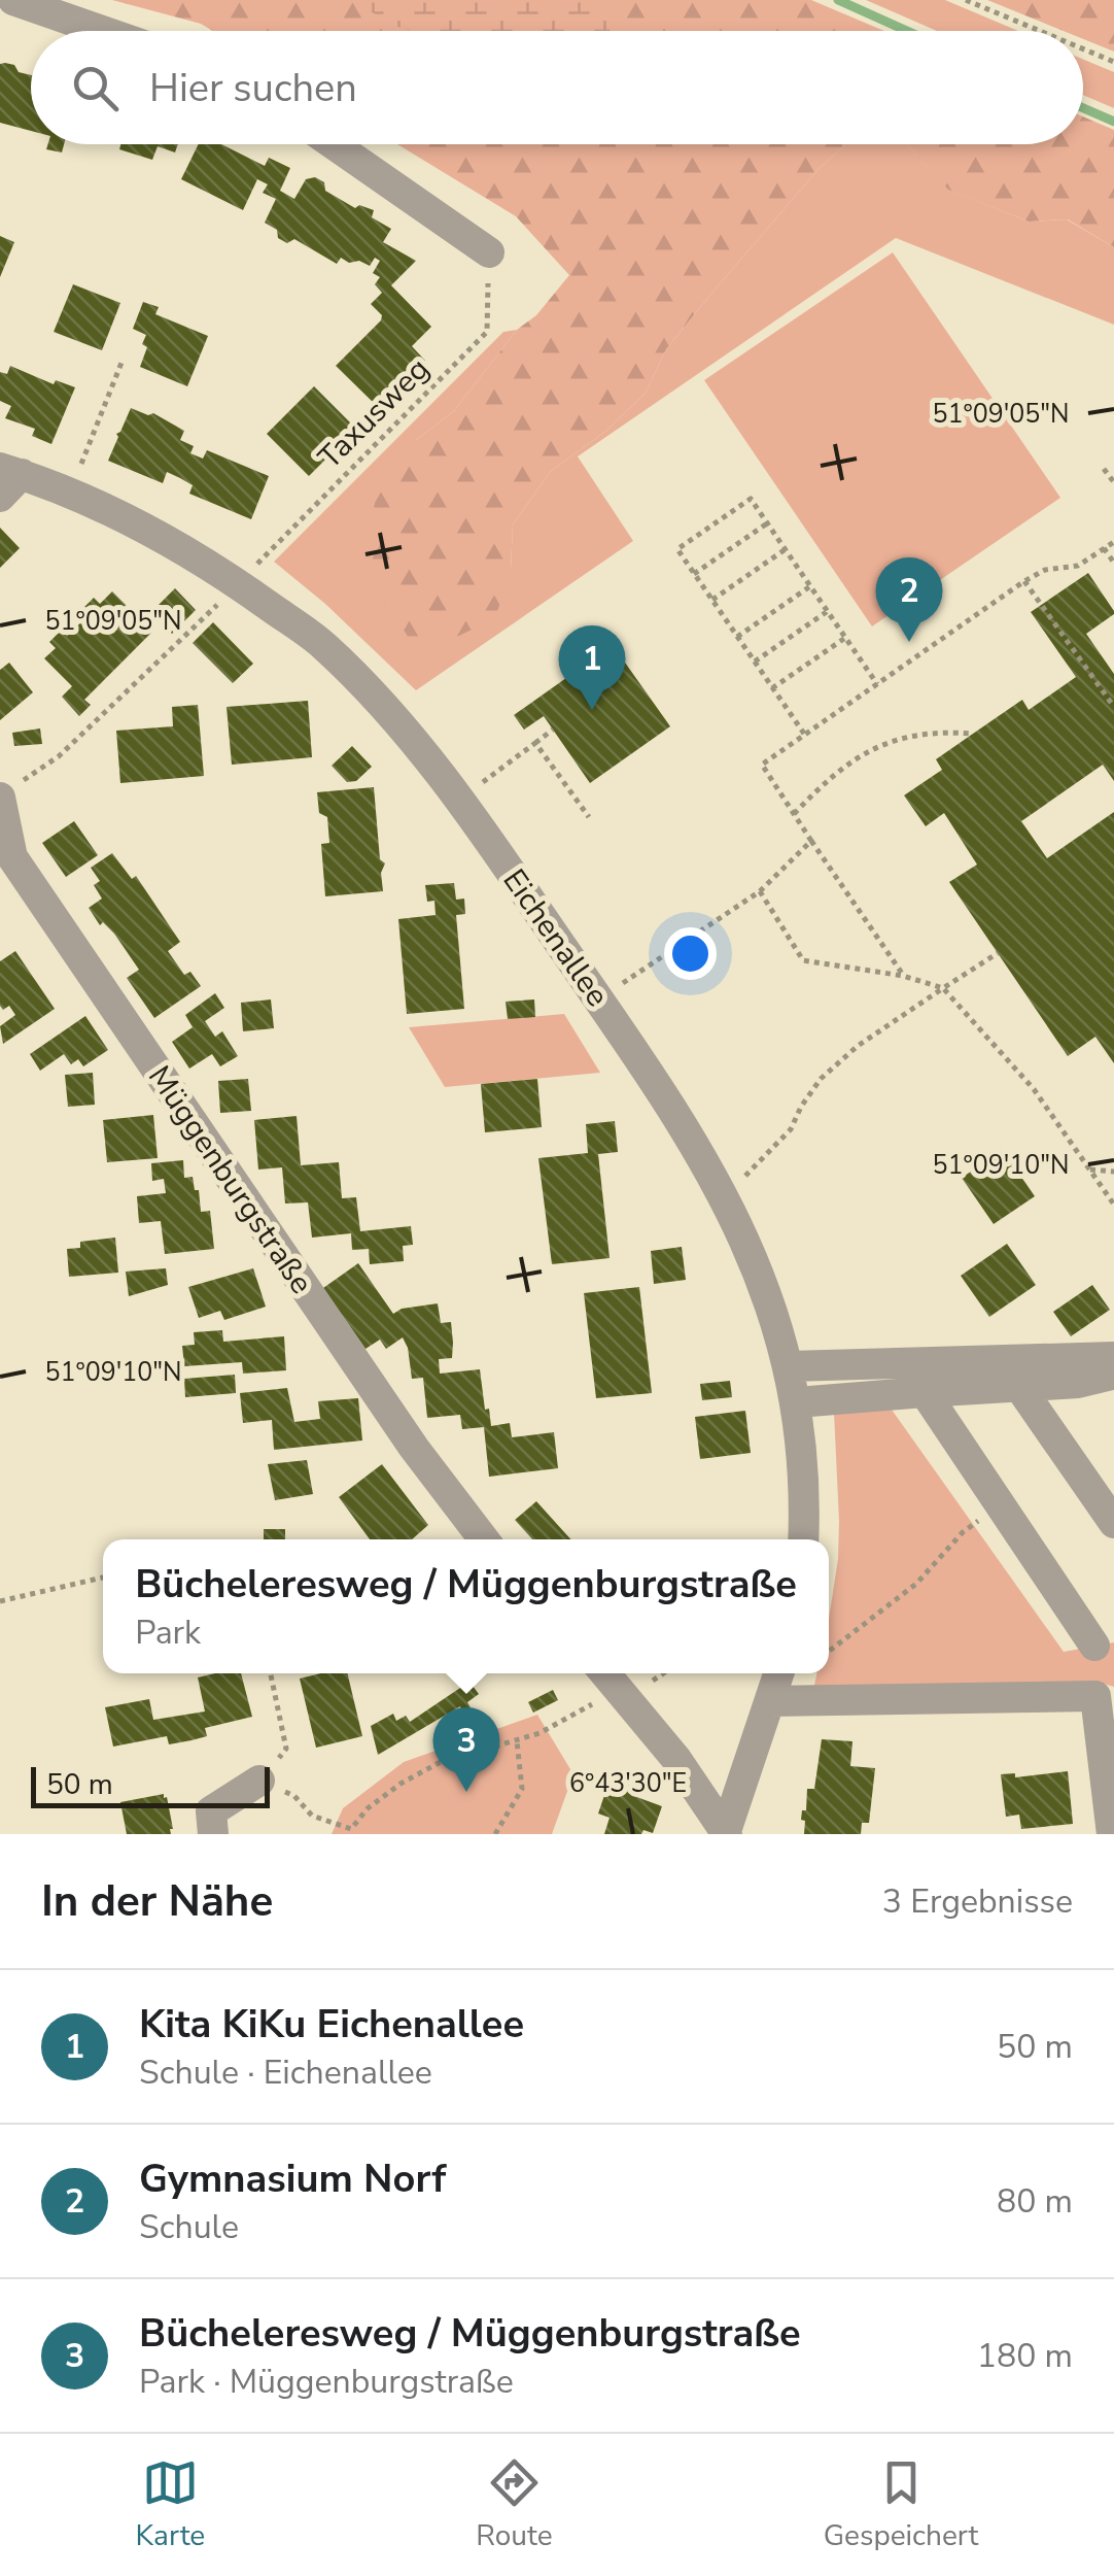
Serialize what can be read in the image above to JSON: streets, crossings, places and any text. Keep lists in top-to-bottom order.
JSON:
{
  "streets": {
    "street": ["Eichenallee", "Müggenburgstraße"],
    "path": ["Taxusweg"]
  },
  "crossings": [
    ["Taxusweg", "Eichenallee"]
  ],
  "scale_bar": "50 m",
  "page": {
    "search": "Hier suchen",
    "pins": ["2", "1", "3"],
    "popup": ["Bücheleresweg / Müggenburgstraße", "Park"],
    "scale": "50 m",
    "heading": ["In der Nähe", "3 Ergebnisse"],
    "list": [
      {
        "mark": "1",
        "name": "Kita KiKu Eichenallee",
        "note": "Schule · Eichenallee",
        "value": "50 m"
      },
      {
        "mark": "2",
        "name": "Gymnasium Norf",
        "note": "Schule",
        "value": "80 m"
      },
      {
        "mark": "3",
        "name": "Bücheleresweg / Müggenburgstraße",
        "note": "Park · Müggenburgstraße",
        "value": "180 m"
      }
    ],
    "nav": ["Karte", "Route", "Gespeichert"]
  },
  "coordinates": ["51°09'05\"N", "51°09'10\"N", "6°43'30\"E"]
}
